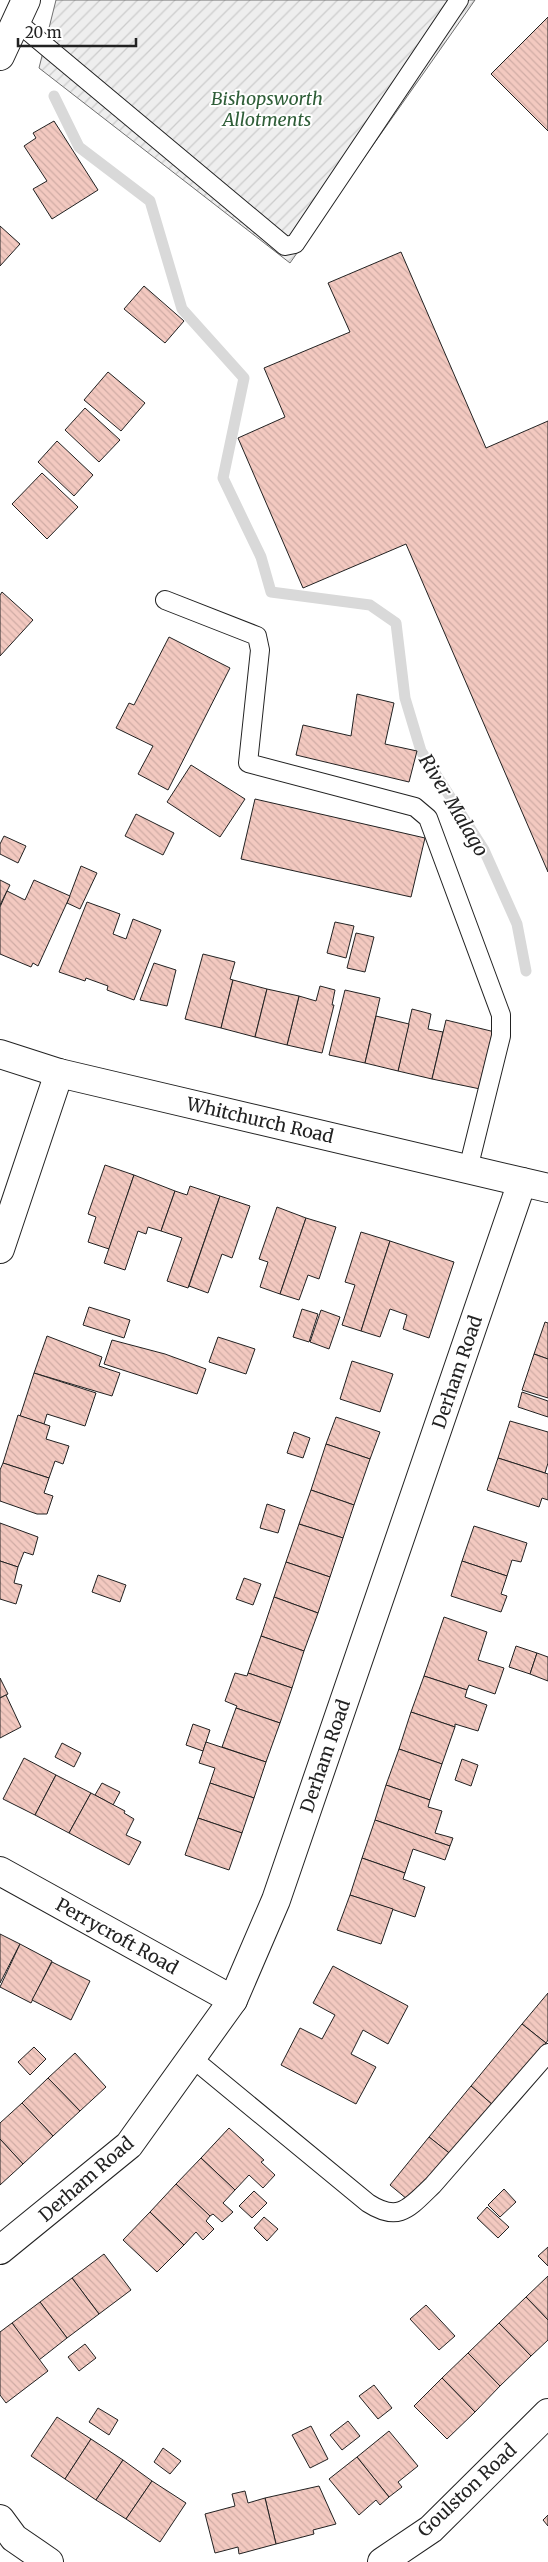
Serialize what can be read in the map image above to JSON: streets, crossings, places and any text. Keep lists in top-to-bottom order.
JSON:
{
  "streets": {
    "street": [
      "Whitchurch Road",
      "Derham Road",
      "Perrycroft Road",
      "Goulston Road"
    ]
  },
  "crossings": [
    ["Whitchurch Road", "Derham Road"],
    ["Derham Road", "Perrycroft Road"]
  ],
  "water": ["River Malago"],
  "parks": ["Bishopsworth Allotments"],
  "scale_bar": "20 m"
}
